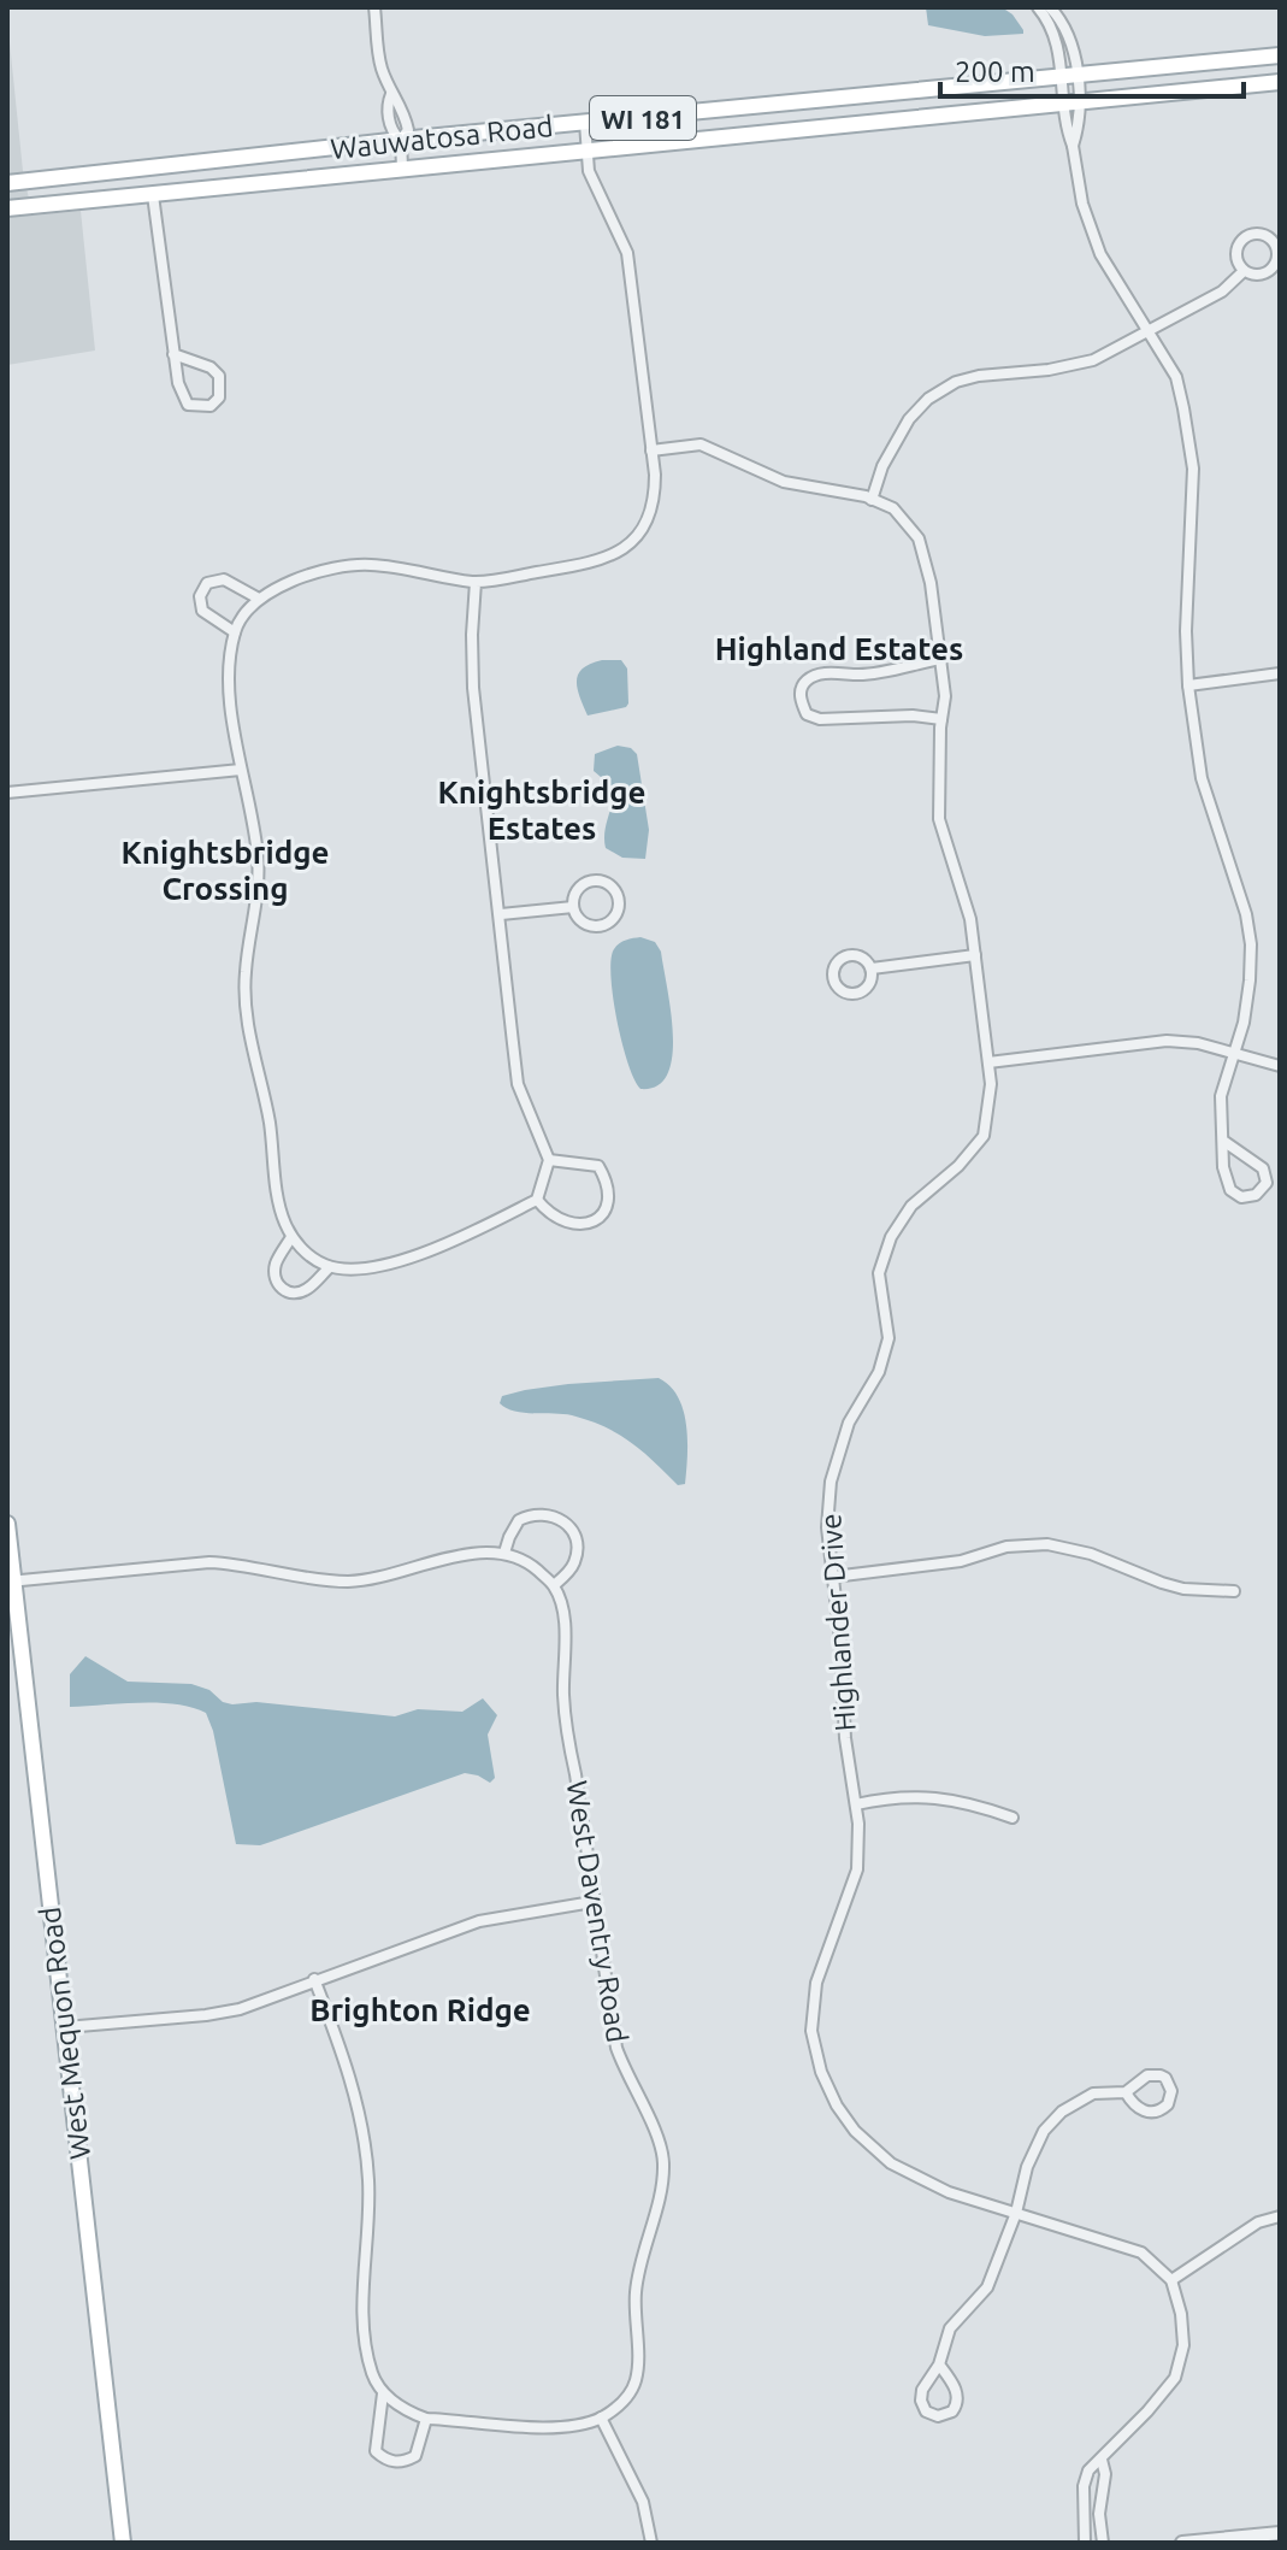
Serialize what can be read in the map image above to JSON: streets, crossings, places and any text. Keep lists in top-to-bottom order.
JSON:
{
  "streets": {
    "main road": ["WI 181", "Wauwatosa Road", "West Mequon Road"],
    "street": ["Highlander Drive", "West Daventry Road"]
  },
  "districts": [
    "Highland Estates",
    "Knightsbridge Estates",
    "Knightsbridge Crossing",
    "Brighton Ridge"
  ],
  "scale_bar": "200 m"
}
